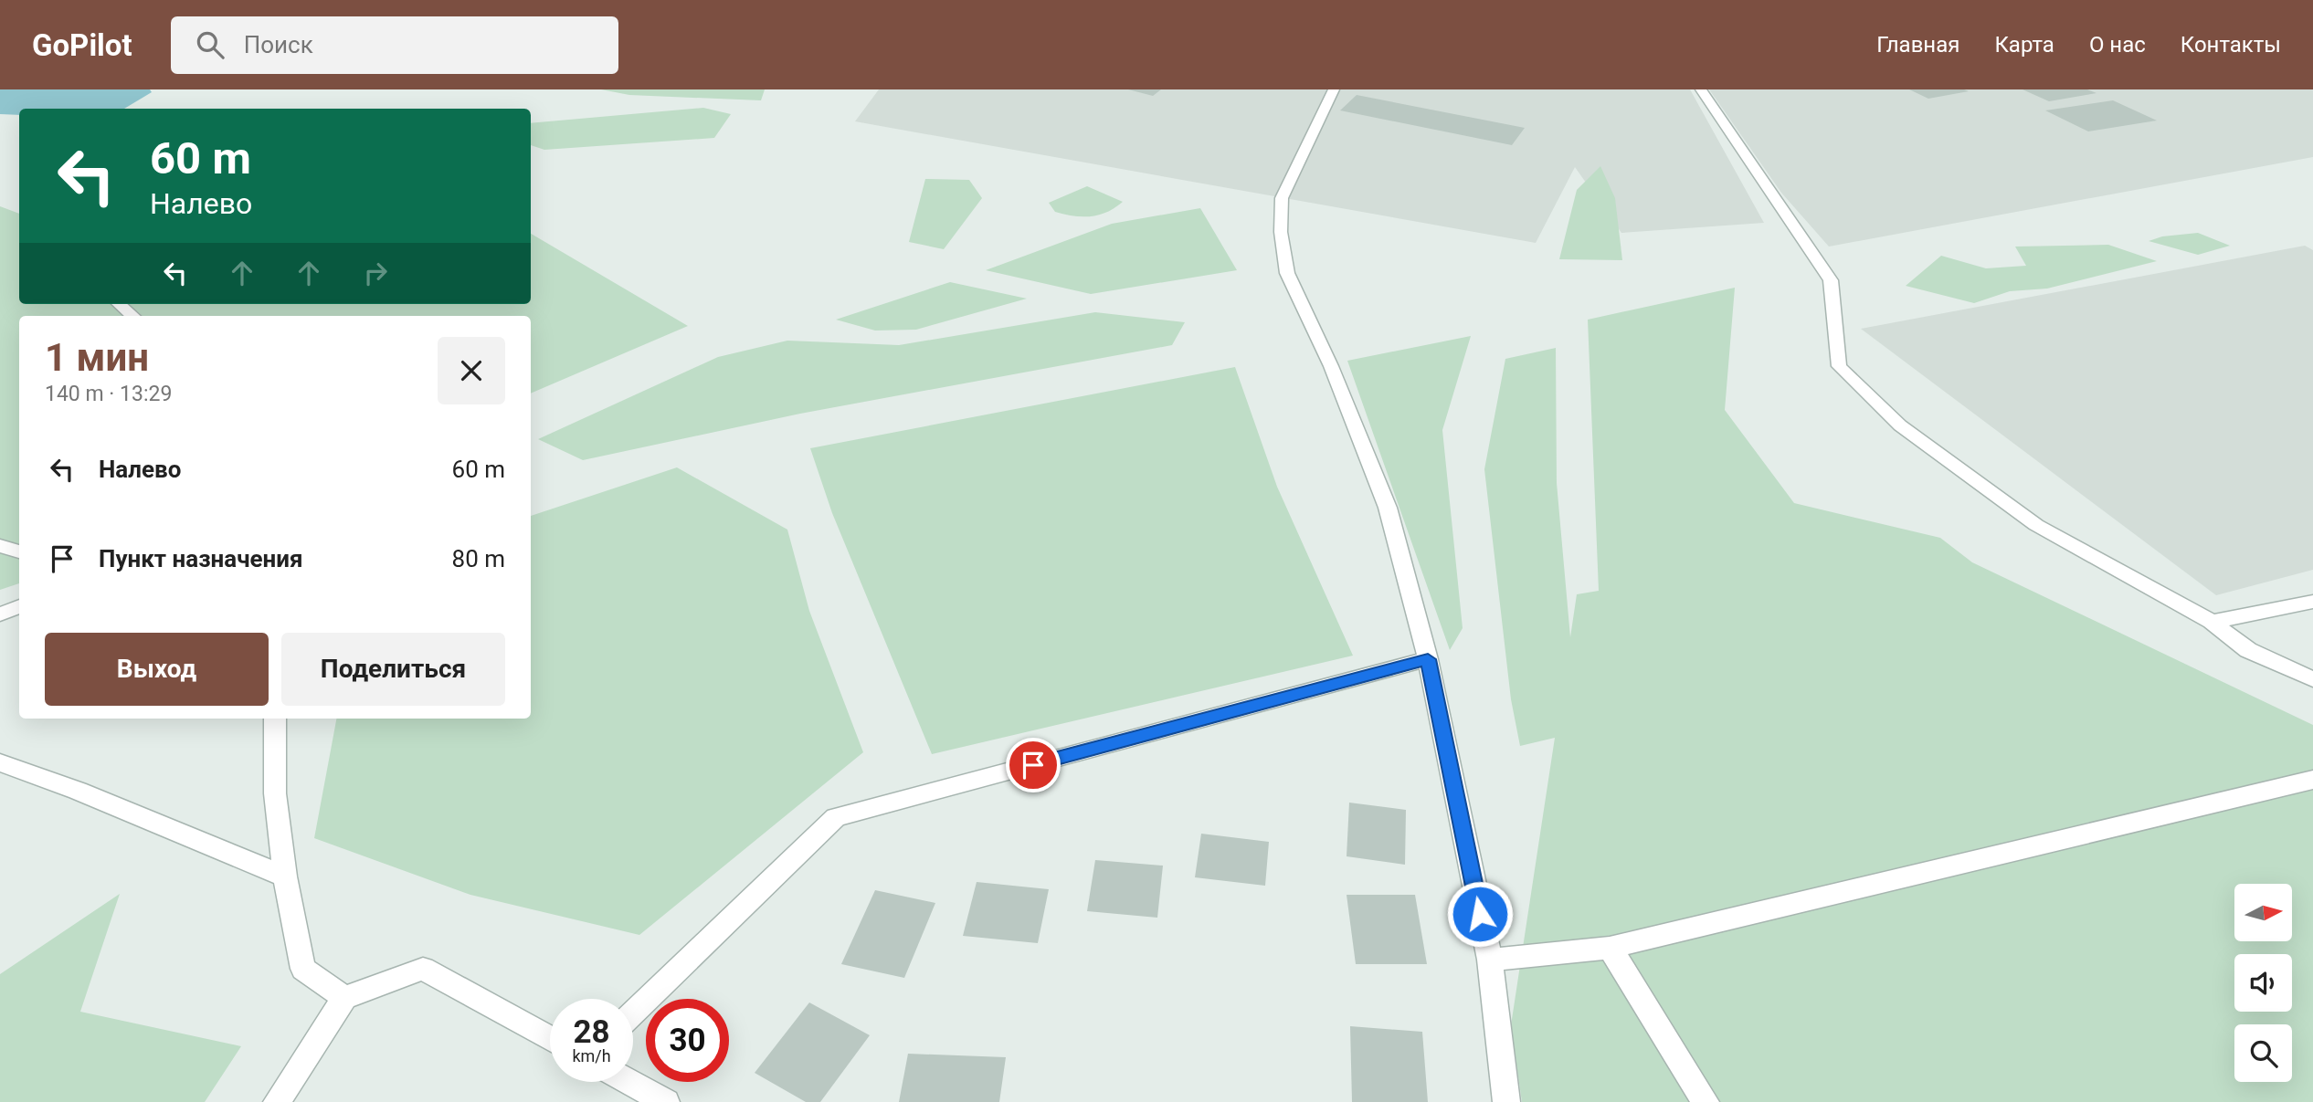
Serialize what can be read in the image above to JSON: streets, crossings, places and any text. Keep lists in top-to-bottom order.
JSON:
{
  "north": "right",
  "page": {
    "header": "GoPilot",
    "search": "Поиск",
    "nav": [
      "Главная",
      "Карта",
      "О нас",
      "Контакты"
    ],
    "turn": ["60 m", "Налево"],
    "heading": ["1 мин", "140 m · 13:29"],
    "list": [
      {
        "name": "Налево",
        "value": "60 m"
      },
      {
        "name": "Пункт назначения",
        "value": "80 m"
      }
    ],
    "buttons": ["Выход", "Поделиться"],
    "speed": "28 km/h",
    "limit": "30"
  }
}
